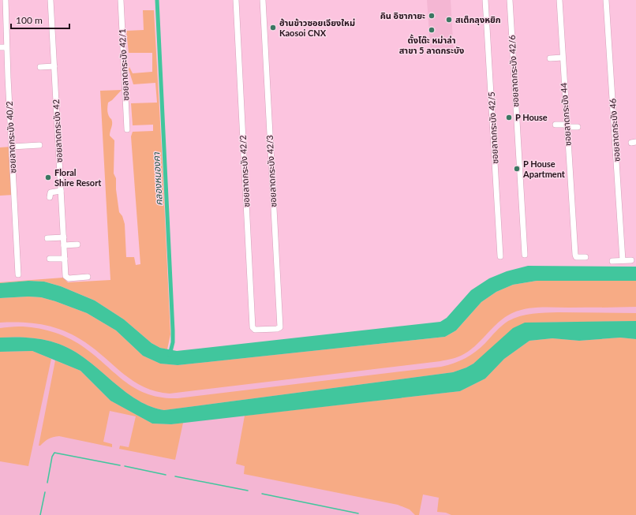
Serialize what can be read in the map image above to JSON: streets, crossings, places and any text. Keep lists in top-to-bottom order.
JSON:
{
  "streets": {
    "street": [
      "ซอยลาดกระบัง 42/1",
      "ซอยลาดกระบัง 42/6",
      "ซอยลาดกระบัง 44",
      "ซอยลาดกระบัง 42/5",
      "ซอยลาดกระบัง 46",
      "ซอยลาดกระบัง 42",
      "ซอยลาดกระบัง 40/2",
      "ซอยลาดกระบัง 42/2",
      "ซอยลาดกระบัง 42/3"
    ]
  },
  "crossings": [
    ["ซอยลาดกระบัง 42/2", "ซอยลาดกระบัง 42/3"]
  ],
  "water": ["คลองหนองคา"],
  "places": [
    "คิน อิซากายะ",
    "สเต็กลุงหยิก",
    "ฮ้านข้าวซอยเจียงใหม่ Kaosoi CNX",
    "ตั้งโต๊ะ หม่าล่า สาขา 5 ลาดกระบัง",
    "P House",
    "P House Apartment",
    "Floral Shire Resort"
  ],
  "scale_bar": "100 m"
}
